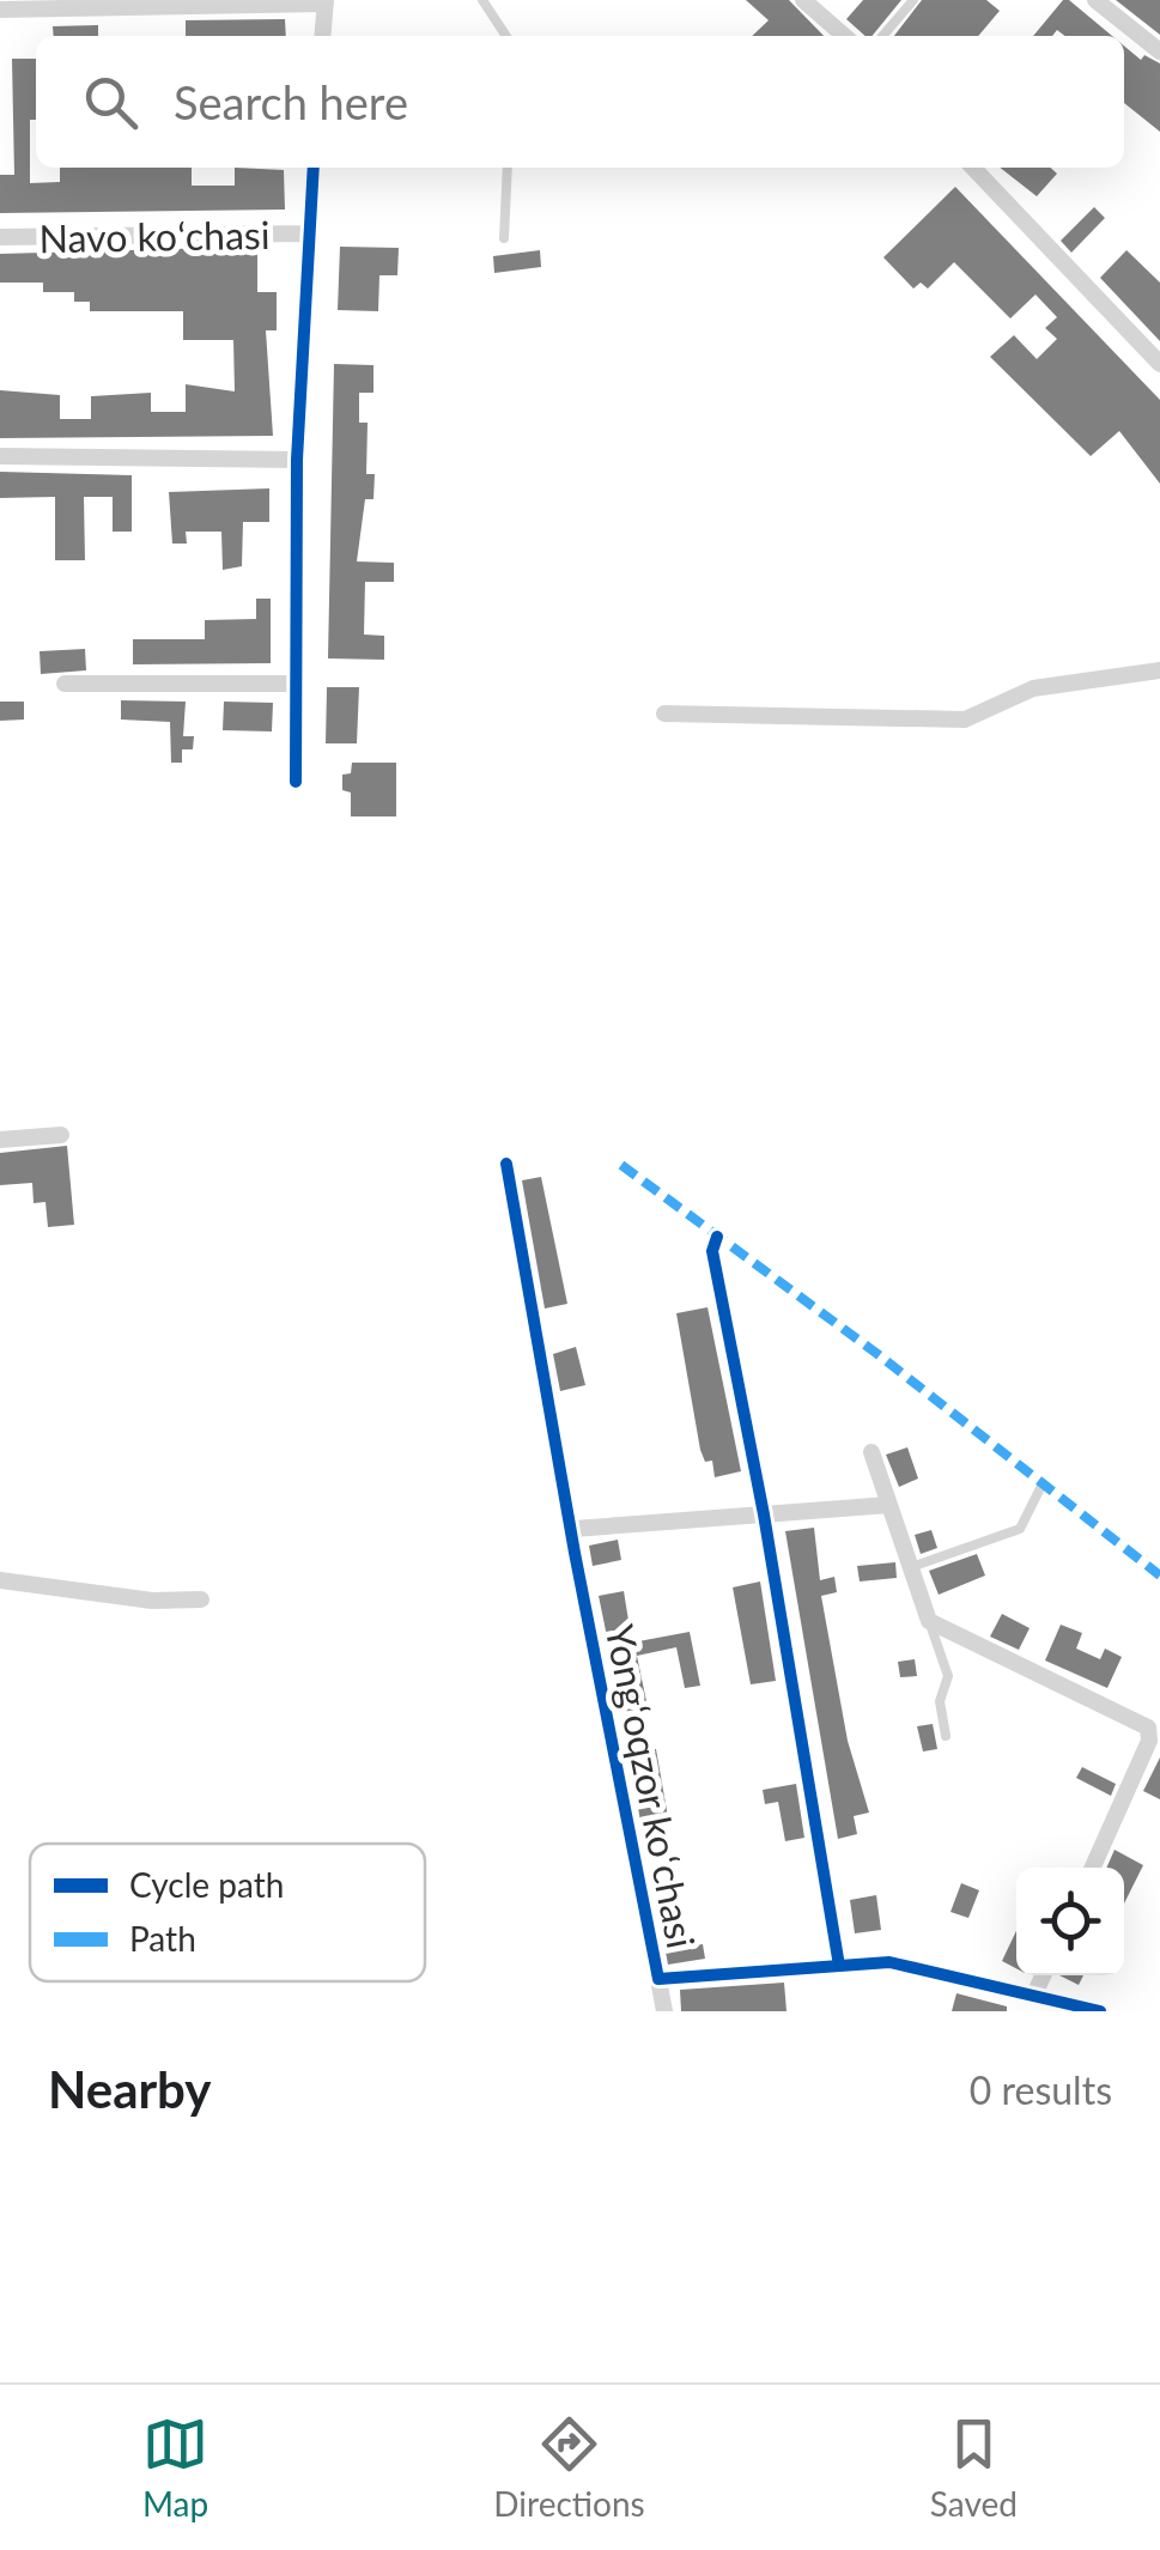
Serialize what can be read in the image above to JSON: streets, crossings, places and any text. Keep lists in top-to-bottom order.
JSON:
{
  "streets": {
    "street": ["Navo koʻchasi", "Yongʻoqzor koʻchasi"]
  },
  "legend": ["Cycle path", "Path"],
  "page": {
    "search": "Search here",
    "heading": ["Nearby", "0 results"],
    "nav": ["Map", "Directions", "Saved"]
  }
}
